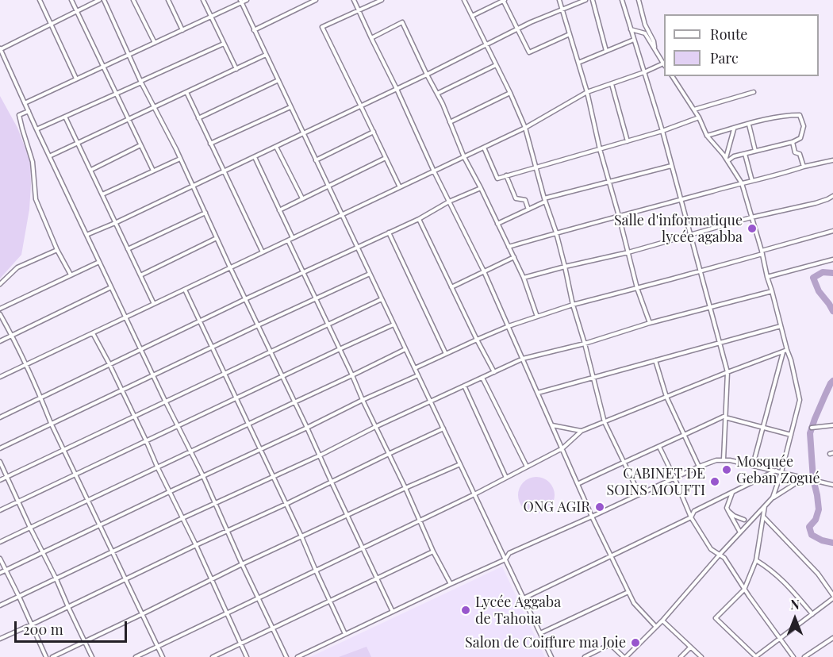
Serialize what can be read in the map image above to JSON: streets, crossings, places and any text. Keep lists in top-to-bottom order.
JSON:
{
  "places": [
    "Salle d'informatique lycée agabba",
    "Mosquée Geban Zogué",
    "CABINET DE SOINS MOUFTI",
    "ONG AGIR",
    "Lycée Aggaba de Tahoua",
    "Salon de Coiffure ma Joie"
  ],
  "legend": ["Route", "Parc"],
  "scale_bar": "200 m",
  "north": "top"
}
